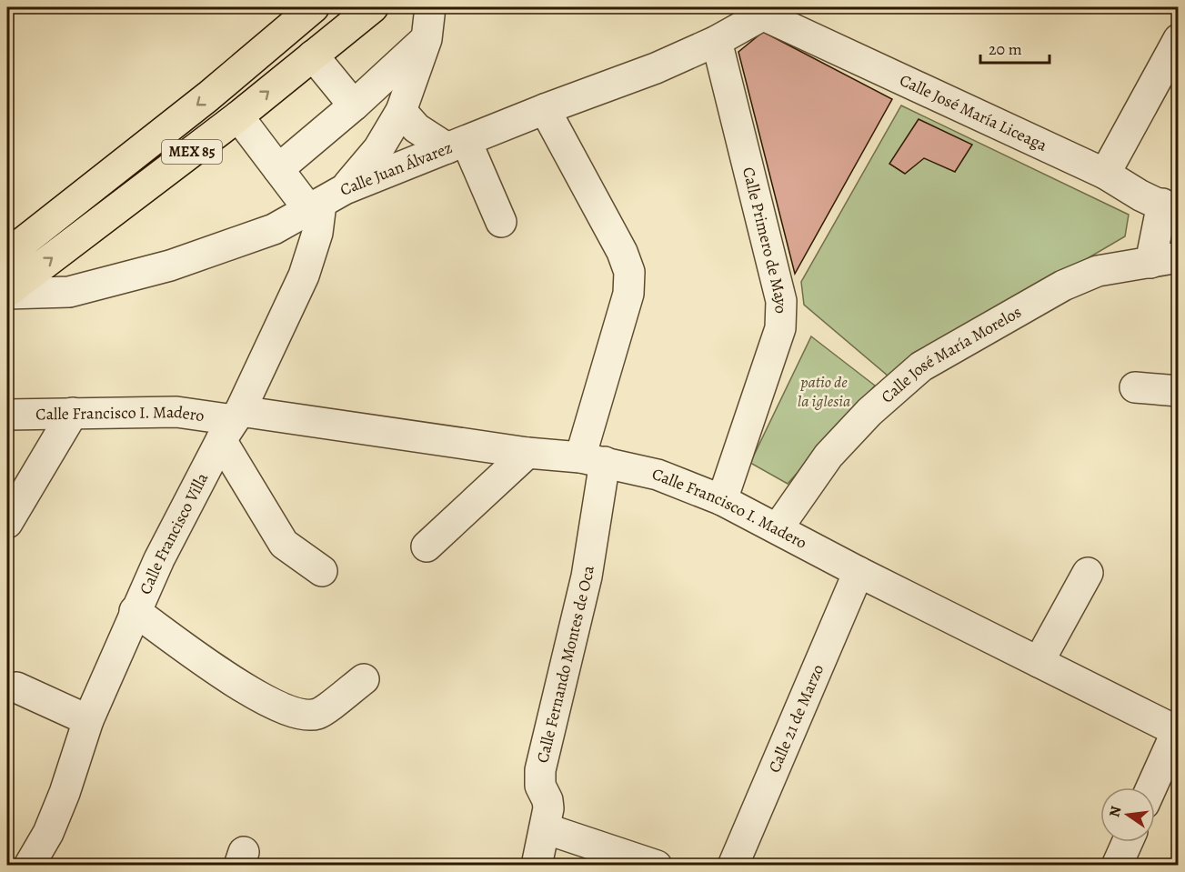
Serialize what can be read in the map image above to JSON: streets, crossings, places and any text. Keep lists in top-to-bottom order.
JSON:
{
  "streets": {
    "main road": ["MEX 85"],
    "street": [
      "Calle José María Liceaga",
      "Calle Juan Álvarez",
      "Calle Primero de Mayo",
      "Calle José María Morelos",
      "Calle Francisco I. Madero",
      "Calle Francisco Villa",
      "Calle Fernando Montes de Oca",
      "Calle 21 de Marzo"
    ]
  },
  "crossings": [
    ["Calle José María Liceaga", "Calle Juan Álvarez"],
    ["MEX 85", "Calle Juan Álvarez"],
    ["Calle Juan Álvarez", "Calle Primero de Mayo"],
    ["Calle Juan Álvarez", "Calle Francisco Villa"],
    ["Calle Juan Álvarez", "Calle Fernando Montes de Oca"],
    ["Calle Primero de Mayo", "Calle Francisco I. Madero"],
    ["Calle José María Morelos", "Calle Francisco I. Madero"],
    ["Calle Francisco I. Madero", "Calle Francisco Villa"],
    ["Calle Francisco I. Madero", "Calle Fernando Montes de Oca"],
    ["Calle Francisco I. Madero", "Calle 21 de Marzo"]
  ],
  "parks": ["patio de la iglesia"],
  "scale_bar": "20 m",
  "north": "left"
}
